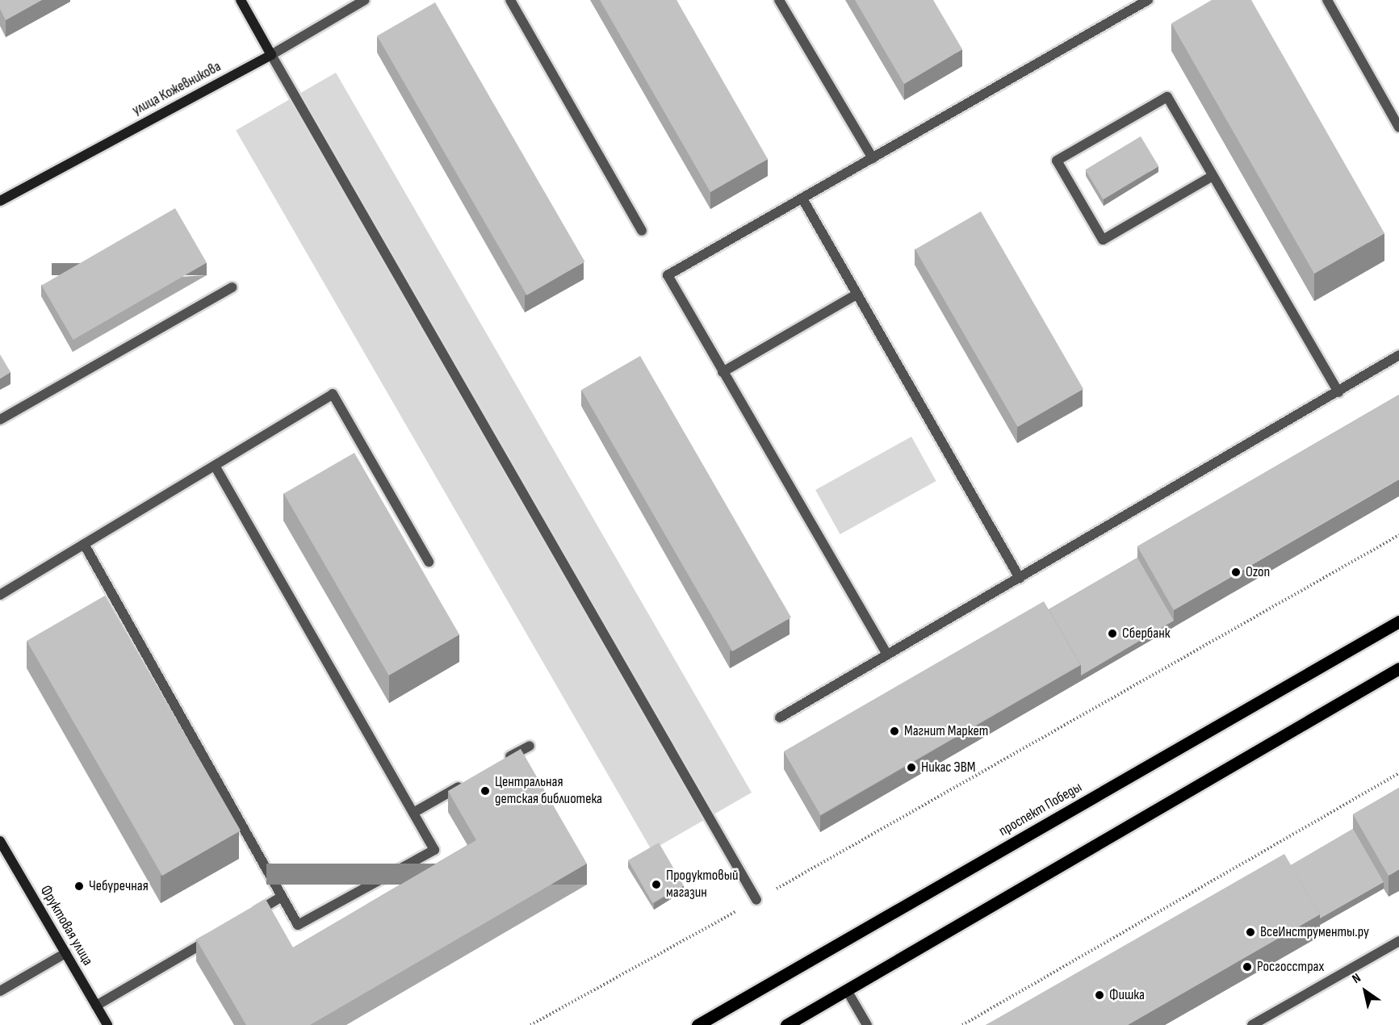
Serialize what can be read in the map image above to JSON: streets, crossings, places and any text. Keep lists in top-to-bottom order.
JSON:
{
  "streets": {
    "main road": ["улица Кожевникова", "проспект Победы", "Фруктовая улица"]
  },
  "places": [
    "Ozon",
    "Сбербанк",
    "Магнит Маркет",
    "Никас ЭВМ",
    "Центральная детская библиотека",
    "Продуктовый магазин",
    "Чебуречная",
    "ВсеИнструменты.ру",
    "Росгосстрах",
    "Фишка"
  ],
  "north": "top left"
}
